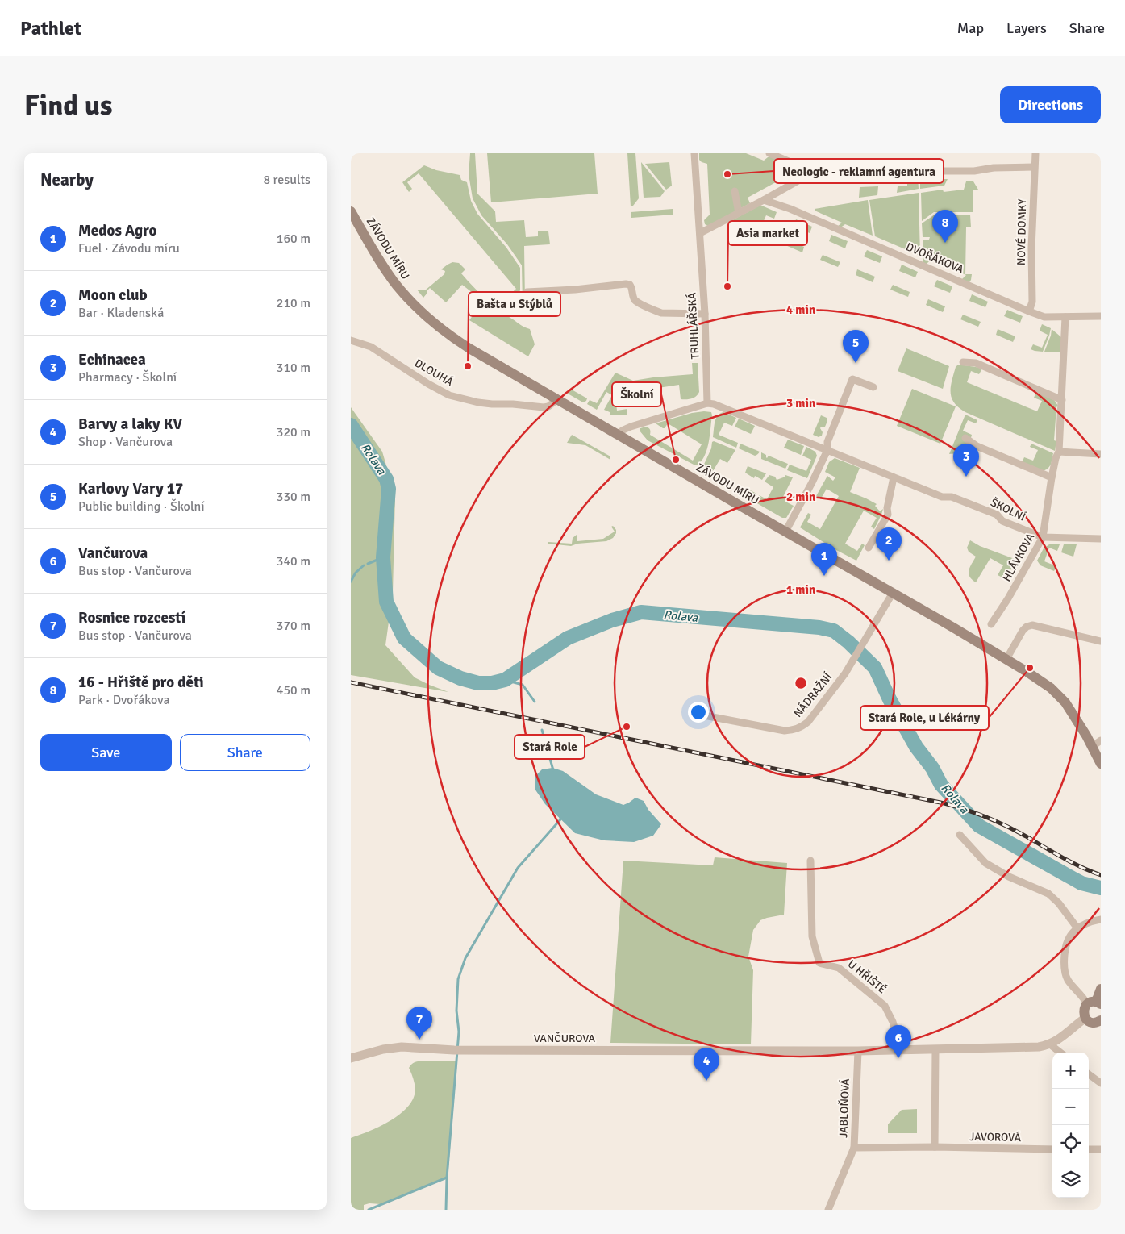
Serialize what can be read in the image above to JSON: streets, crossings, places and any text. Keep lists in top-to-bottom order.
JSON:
{
  "streets": {
    "main road": ["ZÁVODU MÍRU"],
    "street": [
      "NOVÉ DOMKY",
      "DVOŘÁKOVA",
      "TRUHLÁŘSKÁ",
      "DLOUHÁ",
      "ŠKOLNÍ",
      "HLÁVKOVA",
      "NÁDRAŽNÍ",
      "U HŘIŠTĚ",
      "VANČUROVA",
      "JABLOŇOVÁ",
      "JAVOROVÁ"
    ]
  },
  "crossings": [
    ["NOVÉ DOMKY", "DVOŘÁKOVA"],
    ["ZÁVODU MÍRU", "DLOUHÁ"],
    ["ZÁVODU MÍRU", "NÁDRAŽNÍ"],
    ["DVOŘÁKOVA", "HLÁVKOVA"],
    ["TRUHLÁŘSKÁ", "ŠKOLNÍ"],
    ["ŠKOLNÍ", "HLÁVKOVA"],
    ["U HŘIŠTĚ", "VANČUROVA"],
    ["VANČUROVA", "JABLOŇOVÁ"],
    ["JABLOŇOVÁ", "JAVOROVÁ"]
  ],
  "water": ["Rolava"],
  "places": [
    "Neologic - reklamní agentura",
    "Asia market",
    "Bašta u Stýblů",
    "Školní",
    "Stará Role, u Lékárny",
    "Stará Role"
  ],
  "page": {
    "header": "Pathlet",
    "nav": ["Map", "Layers", "Share"],
    "buttons": [
      "Directions",
      ["Save", "Share"]
    ],
    "title": "Find us",
    "heading": ["Nearby", "8 results"],
    "list": [
      {
        "mark": "1",
        "name": "Medos Agro",
        "note": "Fuel · Závodu míru",
        "value": "160 m"
      },
      {
        "mark": "2",
        "name": "Moon club",
        "note": "Bar · Kladenská",
        "value": "210 m"
      },
      {
        "mark": "3",
        "name": "Echinacea",
        "note": "Pharmacy · Školní",
        "value": "310 m"
      },
      {
        "mark": "4",
        "name": "Barvy a laky KV",
        "note": "Shop · Vančurova",
        "value": "320 m"
      },
      {
        "mark": "5",
        "name": "Karlovy Vary 17",
        "note": "Public building · Školní",
        "value": "330 m"
      },
      {
        "mark": "6",
        "name": "Vančurova",
        "note": "Bus stop · Vančurova",
        "value": "340 m"
      },
      {
        "mark": "7",
        "name": "Rosnice rozcestí",
        "note": "Bus stop · Vančurova",
        "value": "370 m"
      },
      {
        "mark": "8",
        "name": "16 - Hřiště pro děti",
        "note": "Park · Dvořákova",
        "value": "450 m"
      }
    ],
    "pins": [
      "8",
      "5",
      "3",
      "2",
      "1",
      "7",
      "6",
      "4"
    ],
    "map_buttons": ["+", "−"]
  },
  "rings": [
    "4 min",
    "3 min",
    "2 min",
    "1 min"
  ]
}
